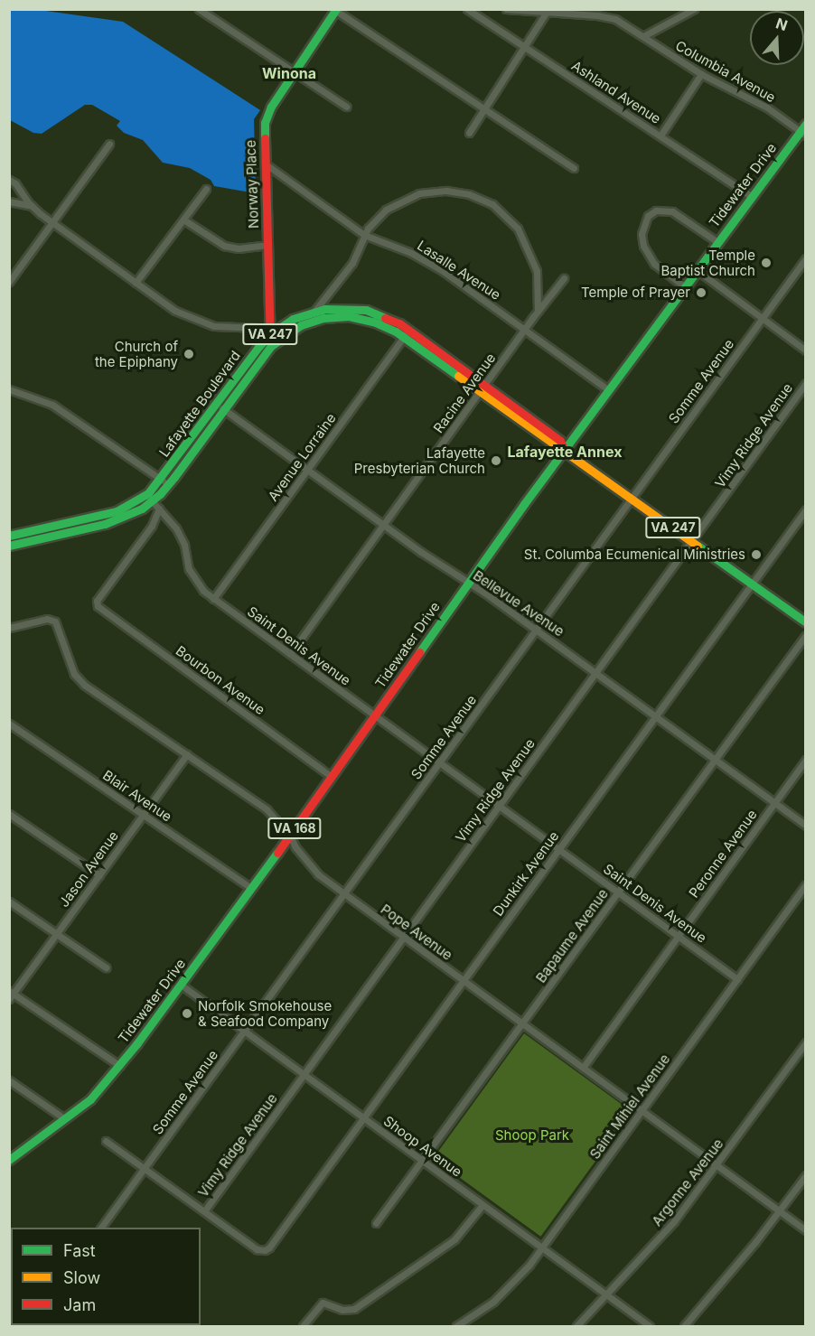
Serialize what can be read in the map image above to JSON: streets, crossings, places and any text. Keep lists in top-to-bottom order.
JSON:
{
  "streets": {
    "main road": [
      "Norway Place",
      "Tidewater Drive",
      "VA 247",
      "Lafayette Boulevard",
      "VA 168"
    ],
    "street": [
      "Columbia Avenue",
      "Ashland Avenue",
      "Lasalle Avenue",
      "Somme Avenue",
      "Racine Avenue",
      "Vimy Ridge Avenue",
      "Avenue Lorraine",
      "Bellevue Avenue",
      "Saint Denis Avenue",
      "Bourbon Avenue",
      "Blair Avenue",
      "Peronne Avenue",
      "Jason Avenue",
      "Dunkirk Avenue",
      "Pope Avenue",
      "Bapaume Avenue",
      "Saint Mihiel Avenue",
      "Shoop Avenue",
      "Argonne Avenue"
    ]
  },
  "crossings": [
    ["Columbia Avenue", "Tidewater Drive"],
    ["Ashland Avenue", "Tidewater Drive"],
    ["Norway Place", "Lasalle Avenue"],
    ["Norway Place", "Lafayette Boulevard"],
    ["Tidewater Drive", "Lasalle Avenue"],
    ["Tidewater Drive", "Lafayette Boulevard"],
    ["Tidewater Drive", "Bellevue Avenue"],
    ["Tidewater Drive", "Saint Denis Avenue"],
    ["Tidewater Drive", "Bourbon Avenue"],
    ["Tidewater Drive", "Blair Avenue"],
    ["Tidewater Drive", "Pope Avenue"],
    ["Tidewater Drive", "Shoop Avenue"],
    ["Lasalle Avenue", "Racine Avenue"],
    ["Somme Avenue", "Lafayette Boulevard"],
    ["Somme Avenue", "Bellevue Avenue"],
    ["Somme Avenue", "Saint Denis Avenue"],
    ["Somme Avenue", "Pope Avenue"],
    ["Somme Avenue", "Shoop Avenue"],
    ["Racine Avenue", "Lafayette Boulevard"],
    ["Racine Avenue", "Bellevue Avenue"],
    ["Racine Avenue", "Saint Denis Avenue"],
    ["Lafayette Boulevard", "Vimy Ridge Avenue"],
    ["Lafayette Boulevard", "Avenue Lorraine"],
    ["Lafayette Boulevard", "Bellevue Avenue"],
    ["Lafayette Boulevard", "Saint Denis Avenue"],
    ["Lafayette Boulevard", "Bourbon Avenue"],
    ["Lafayette Boulevard", "Dunkirk Avenue"],
    ["Vimy Ridge Avenue", "Bellevue Avenue"],
    ["Vimy Ridge Avenue", "Saint Denis Avenue"],
    ["Vimy Ridge Avenue", "Dunkirk Avenue"],
    ["Vimy Ridge Avenue", "Pope Avenue"],
    ["Vimy Ridge Avenue", "Shoop Avenue"],
    ["Avenue Lorraine", "Bellevue Avenue"],
    ["Avenue Lorraine", "Saint Denis Avenue"],
    ["Bellevue Avenue", "Peronne Avenue"],
    ["Bellevue Avenue", "Dunkirk Avenue"],
    ["Bellevue Avenue", "Bapaume Avenue"],
    ["Saint Denis Avenue", "Bourbon Avenue"],
    ["Saint Denis Avenue", "Peronne Avenue"],
    ["Saint Denis Avenue", "Dunkirk Avenue"],
    ["Saint Denis Avenue", "Bapaume Avenue"],
    ["Saint Denis Avenue", "Saint Mihiel Avenue"],
    ["Blair Avenue", "Jason Avenue"],
    ["Peronne Avenue", "Pope Avenue"],
    ["Jason Avenue", "Pope Avenue"],
    ["Dunkirk Avenue", "Pope Avenue"],
    ["Dunkirk Avenue", "Shoop Avenue"],
    ["Pope Avenue", "Bapaume Avenue"],
    ["Pope Avenue", "Saint Mihiel Avenue"],
    ["Pope Avenue", "Argonne Avenue"],
    ["Bapaume Avenue", "Shoop Avenue"],
    ["Saint Mihiel Avenue", "Shoop Avenue"],
    ["Shoop Avenue", "Argonne Avenue"]
  ],
  "districts": ["Winona", "Lafayette Annex"],
  "parks": ["Shoop Park"],
  "places": [
    "Temple Baptist Church",
    "Temple of Prayer",
    "Church of the Epiphany",
    "Lafayette Presbyterian Church",
    "St. Columba Ecumenical Ministries",
    "Norfolk Smokehouse & Seafood Company"
  ],
  "legend": ["Fast", "Slow", "Jam"],
  "north": "top"
}
